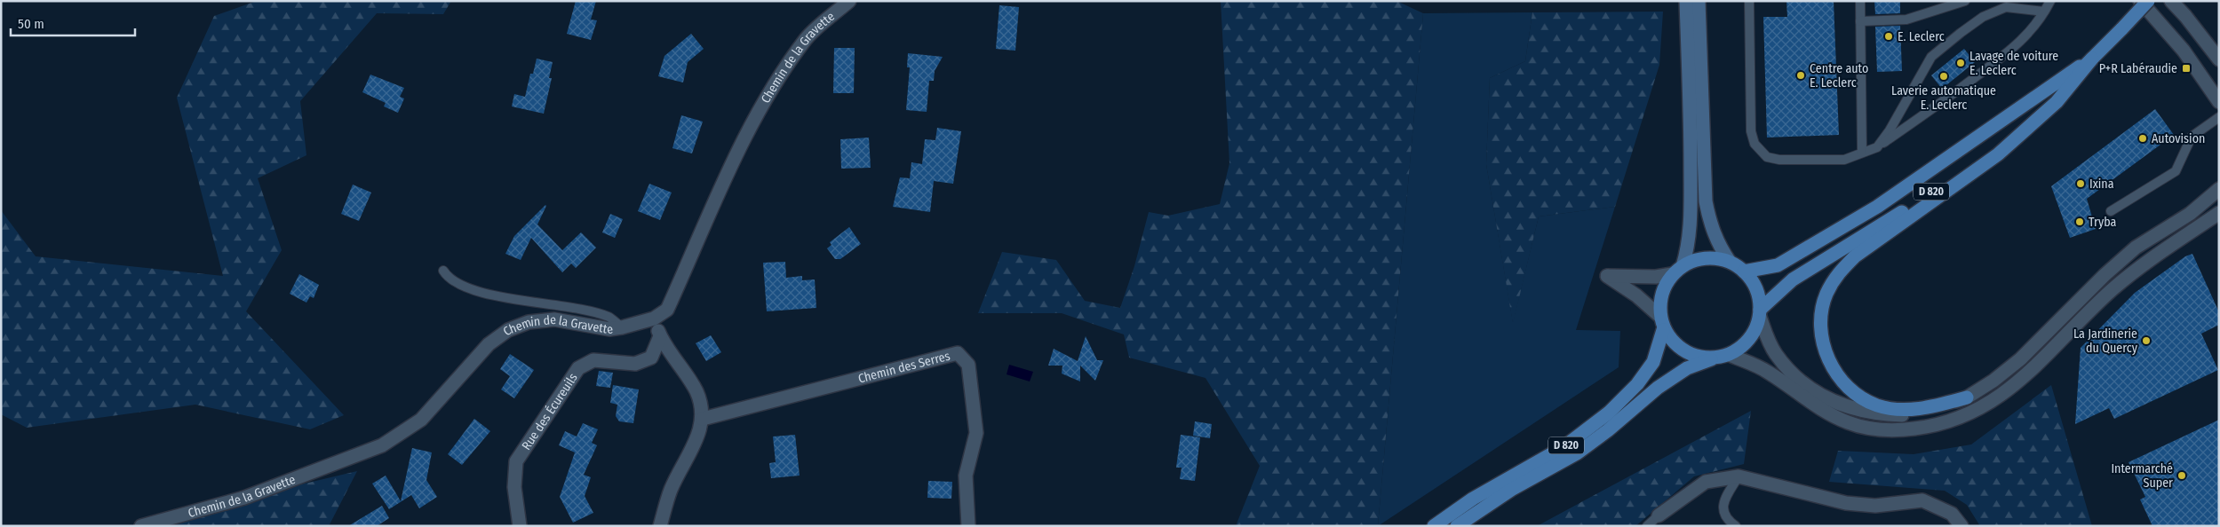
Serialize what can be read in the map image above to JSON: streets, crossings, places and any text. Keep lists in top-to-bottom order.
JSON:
{
  "streets": {
    "main road": ["D 820"],
    "street": ["Chemin de la Gravette", "Chemin des Serres", "Rue des Écureuils"]
  },
  "places": {
    "other": [
      "E. Leclerc",
      "Lavage de voiture E. Leclerc",
      "Centre auto E. Leclerc",
      "Laverie automatique E. Leclerc",
      "Autovision",
      "Ixina",
      "Tryba",
      "La Jardinerie du Quercy",
      "Intermarché Super"
    ],
    "transit": ["P+R Labéraudie"]
  },
  "scale_bar": "50 m"
}
